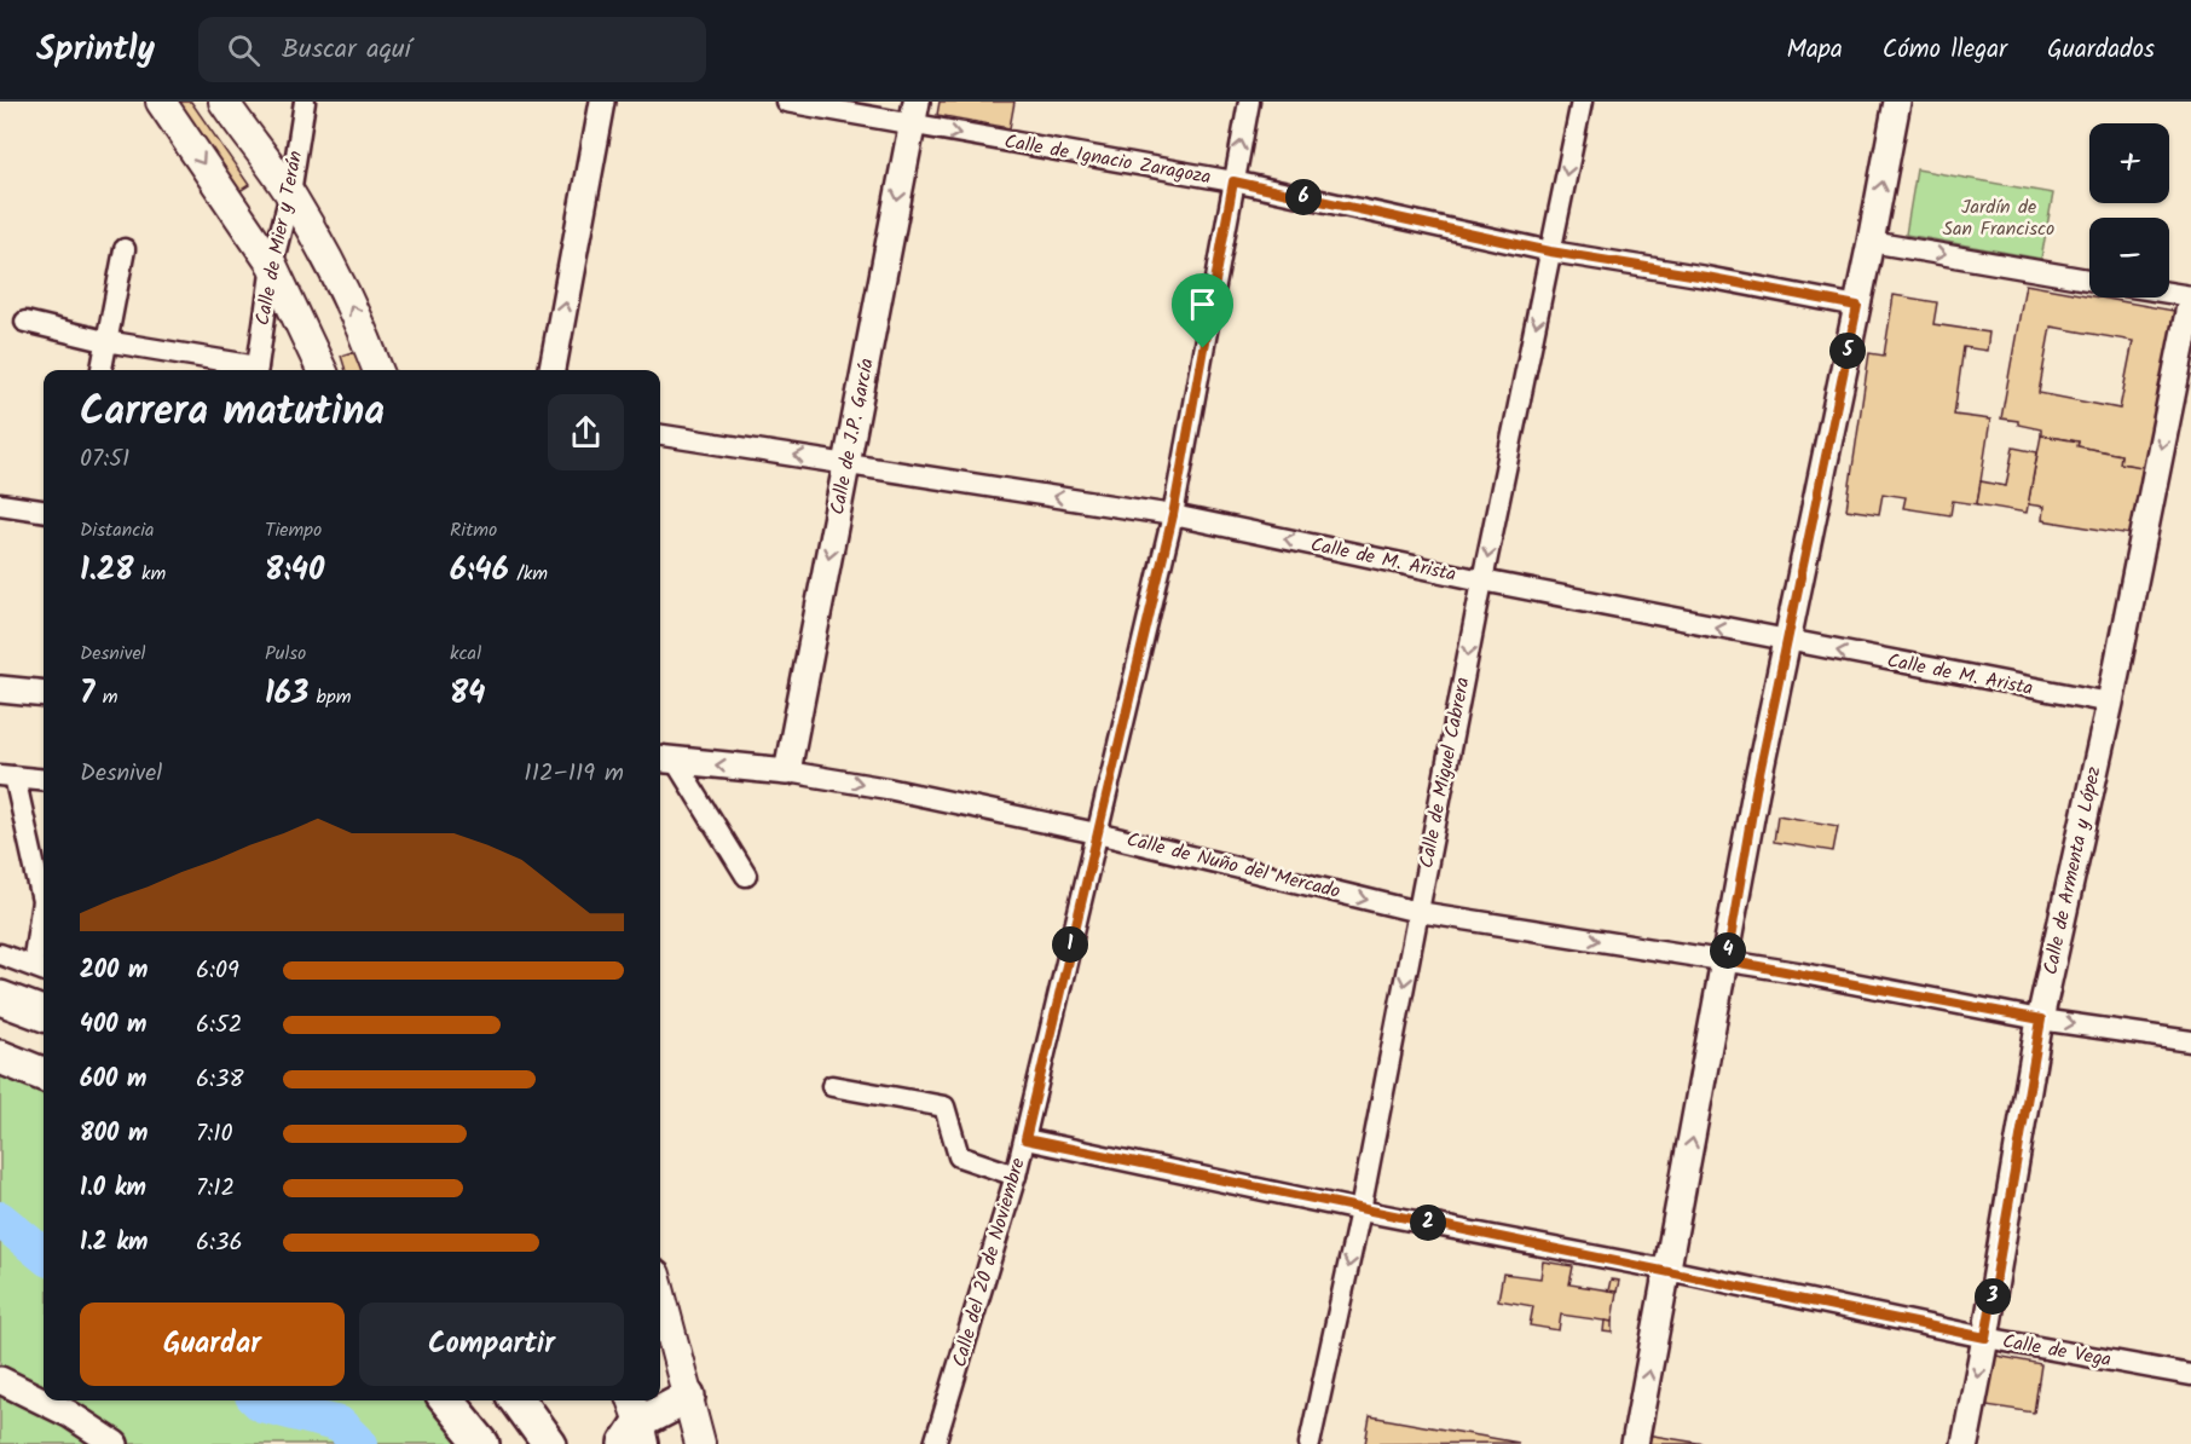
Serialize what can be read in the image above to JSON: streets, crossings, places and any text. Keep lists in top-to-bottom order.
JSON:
{
  "streets": {
    "street": [
      "Calle de Ignacio Zaragoza",
      "Calle de Mier y Terán",
      "Calle de J.P. García",
      "Calle de M. Arista",
      "Calle de Miguel Cabrera",
      "Calle de Nuño del Mercado",
      "Calle de Armenta y López",
      "Calle del 20 de Noviembre",
      "Calle de Vega"
    ]
  },
  "crossings": [
    ["Calle de Ignacio Zaragoza", "Calle de J.P. García"],
    ["Calle de Ignacio Zaragoza", "Calle de Miguel Cabrera"],
    ["Calle de Ignacio Zaragoza", "Calle del 20 de Noviembre"],
    ["Calle de J.P. García", "Calle de M. Arista"],
    ["Calle de J.P. García", "Calle de Nuño del Mercado"],
    ["Calle de M. Arista", "Calle de Miguel Cabrera"],
    ["Calle de M. Arista", "Calle de Armenta y López"],
    ["Calle de M. Arista", "Calle del 20 de Noviembre"],
    ["Calle de Miguel Cabrera", "Calle de Nuño del Mercado"],
    ["Calle de Miguel Cabrera", "Calle de Vega"],
    ["Calle de Nuño del Mercado", "Calle de Armenta y López"],
    ["Calle de Nuño del Mercado", "Calle del 20 de Noviembre"],
    ["Calle de Armenta y López", "Calle de Vega"],
    ["Calle del 20 de Noviembre", "Calle de Vega"]
  ],
  "one_way": [
    "Calle de J.P. García",
    "Calle de M. Arista",
    "Calle de Miguel Cabrera",
    "Calle de Nuño del Mercado",
    "Calle de Armenta y López"
  ],
  "parks": ["Jardín de San Francisco"],
  "page": {
    "header": "Sprintly",
    "search": "Buscar aquí",
    "nav": ["Mapa", "Cómo llegar", "Guardados"],
    "map_buttons": ["+", "−"],
    "pins": [
      "6",
      "5",
      "1",
      "4",
      "2",
      "3"
    ],
    "heading": ["Carrera matutina", "07:51"],
    "stats": [
      ["Distancia", "1.28 km"],
      ["Tiempo", "8:40"],
      ["Ritmo", "6:46 /km"],
      ["Desnivel", "7 m"],
      ["Pulso", "163 bpm"],
      ["kcal", "84"]
    ],
    "chart": ["Desnivel", "112–119 m"],
    "list": [
      {
        "name": "200 m",
        "note": "6:09"
      },
      {
        "name": "400 m",
        "note": "6:52"
      },
      {
        "name": "600 m",
        "note": "6:38"
      },
      {
        "name": "800 m",
        "note": "7:10"
      },
      {
        "name": "1.0 km",
        "note": "7:12"
      },
      {
        "name": "1.2 km",
        "note": "6:36"
      }
    ],
    "buttons": ["Guardar", "Compartir"]
  }
}
